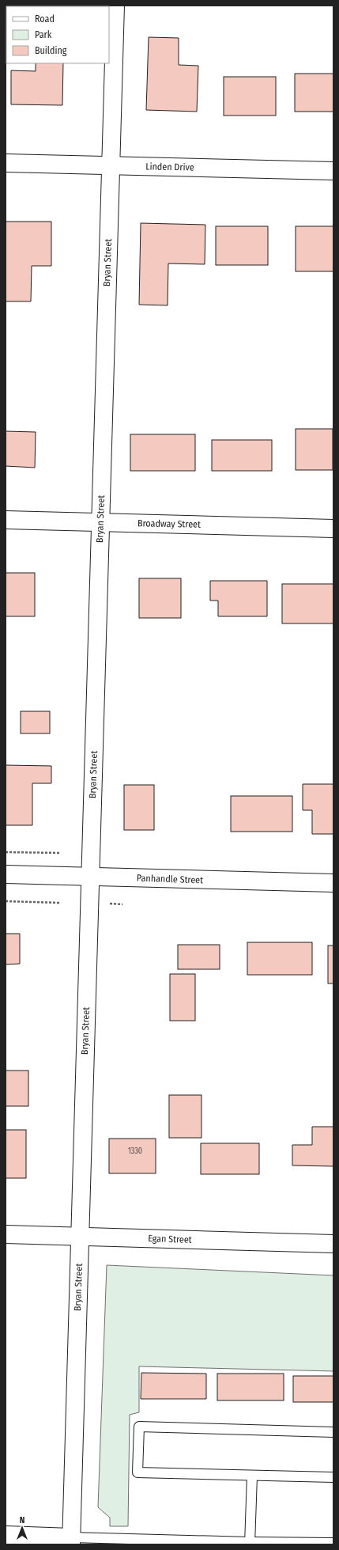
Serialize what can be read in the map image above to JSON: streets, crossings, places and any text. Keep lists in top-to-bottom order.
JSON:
{
  "streets": {
    "street": [
      "Linden Drive",
      "Bryan Street",
      "Broadway Street",
      "Panhandle Street",
      "Egan Street"
    ]
  },
  "crossings": [
    ["Linden Drive", "Bryan Street"],
    ["Bryan Street", "Broadway Street"],
    ["Bryan Street", "Panhandle Street"],
    ["Bryan Street", "Egan Street"]
  ],
  "house_numbers": ["1330"],
  "legend": ["Road", "Park", "Building"],
  "north": "top"
}
